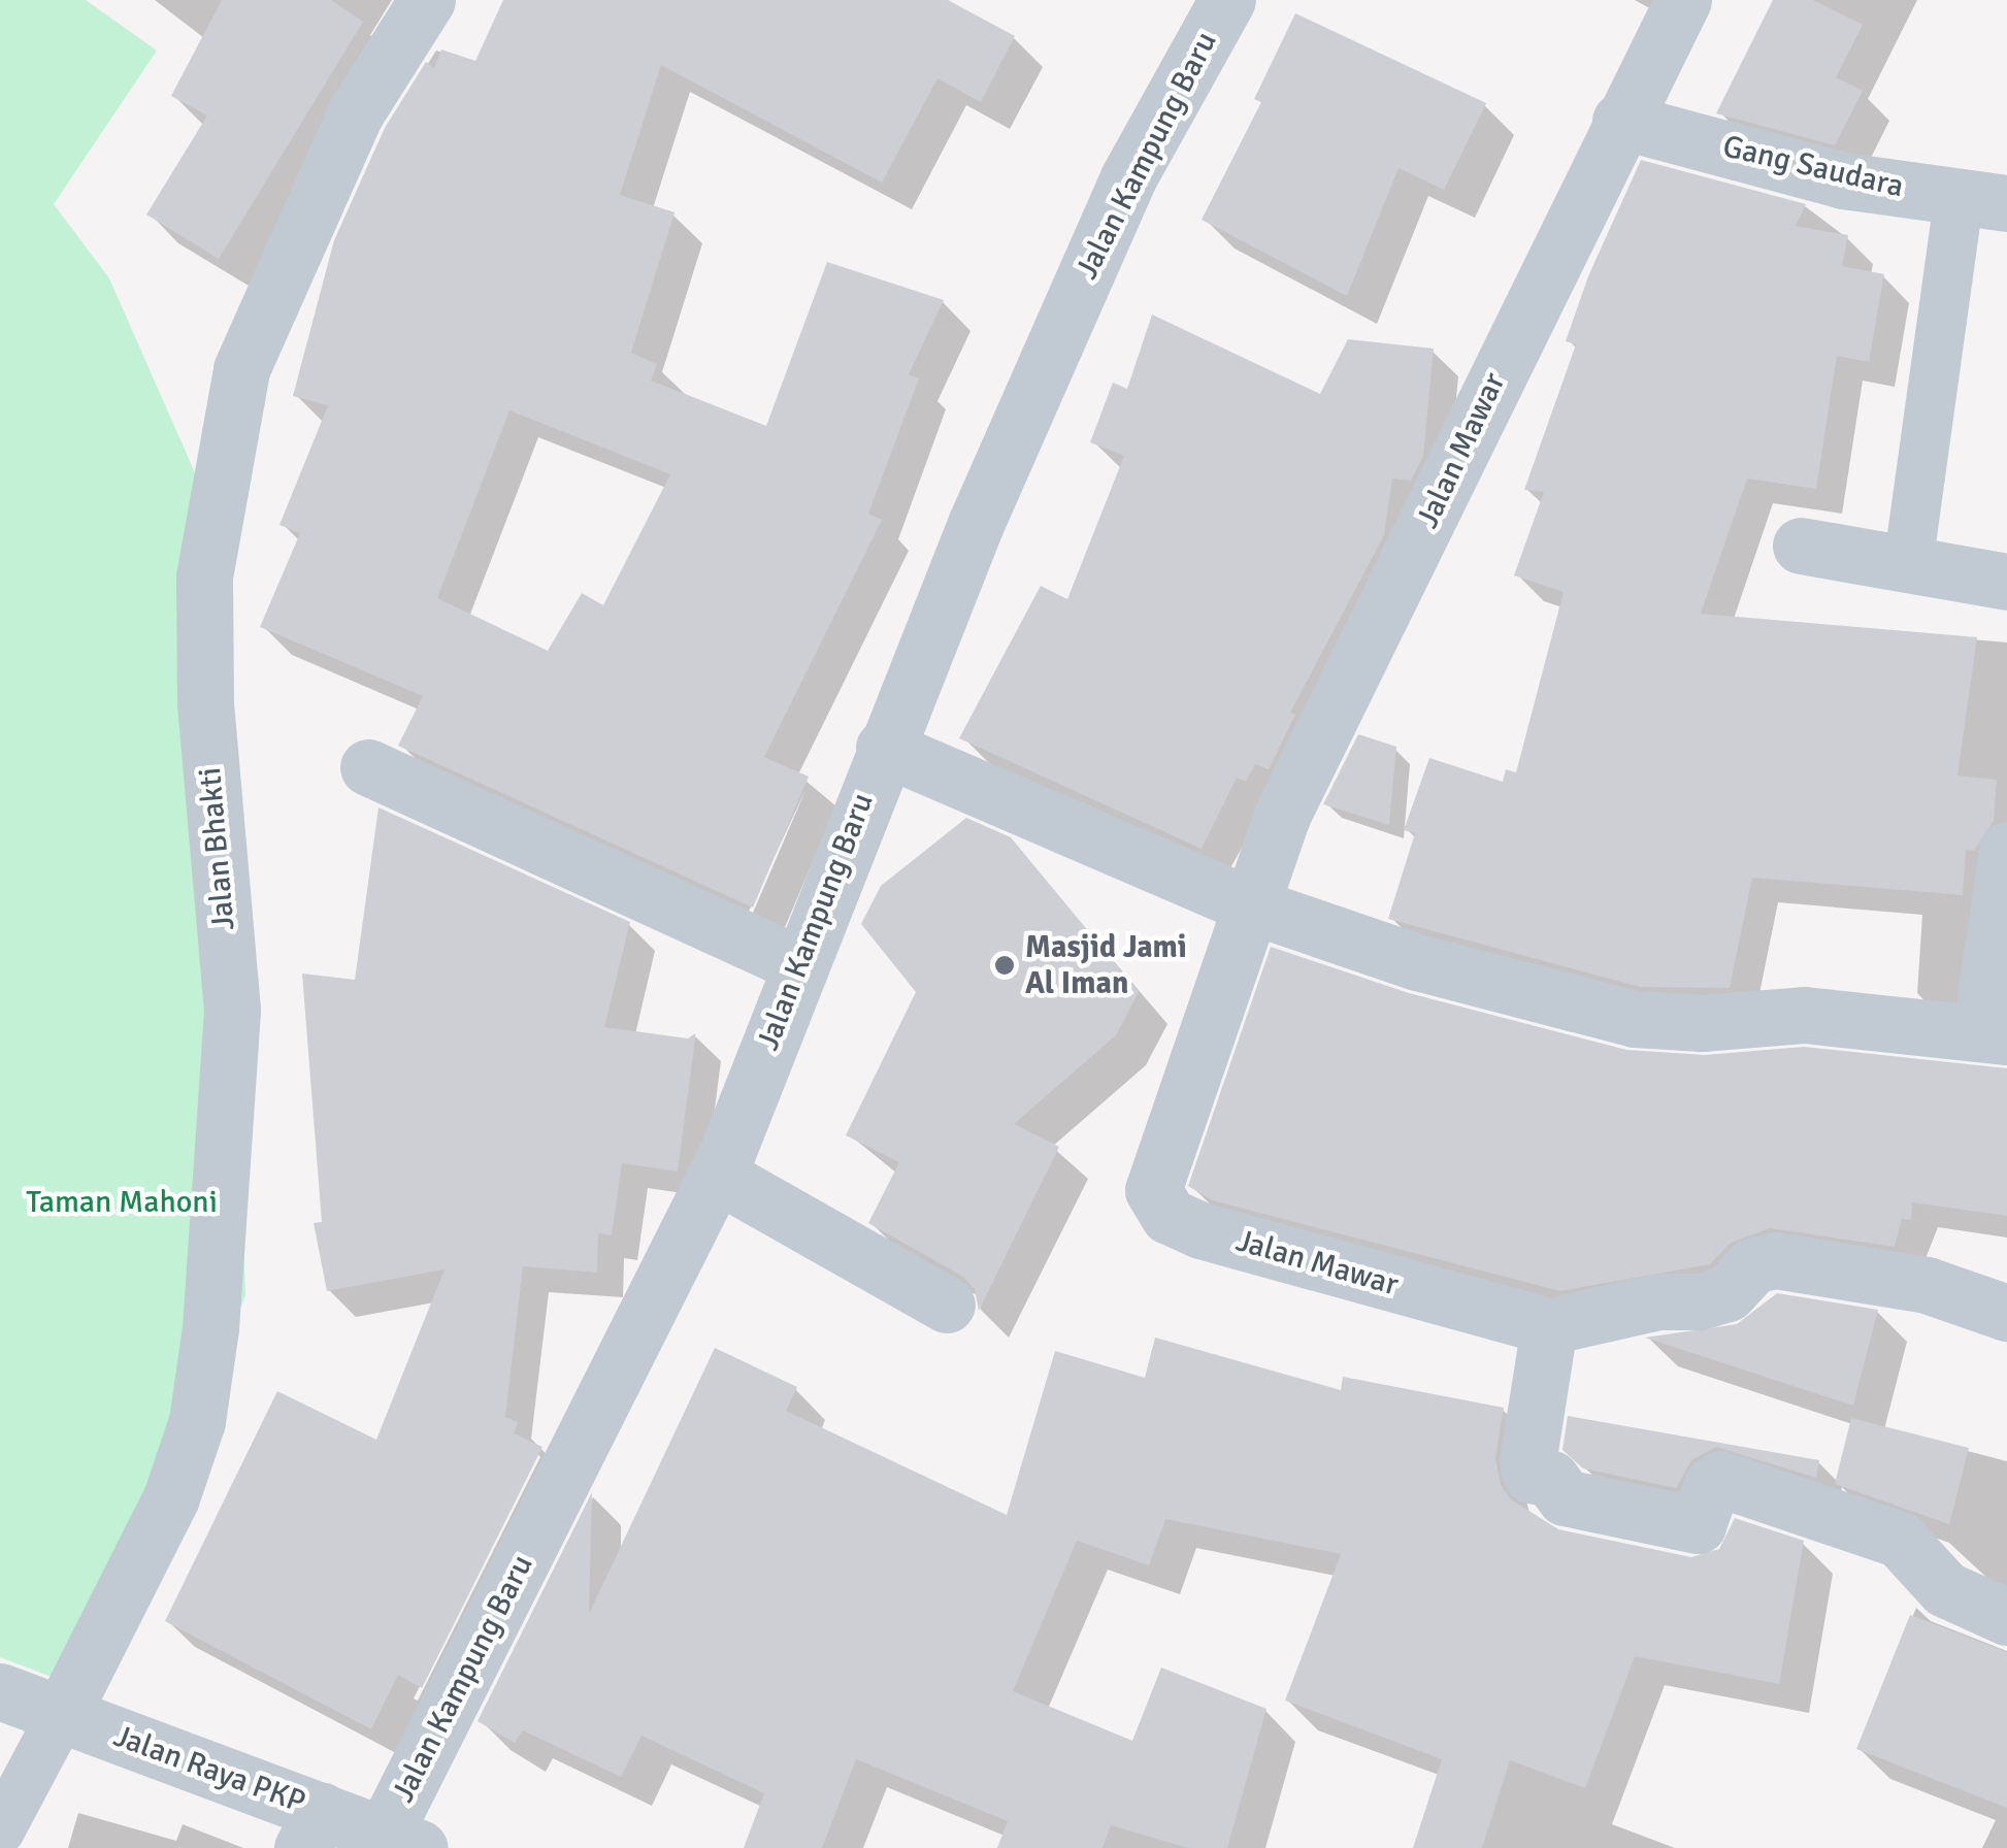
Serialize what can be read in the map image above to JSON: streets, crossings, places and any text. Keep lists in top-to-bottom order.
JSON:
{
  "streets": {
    "street": [
      "Jalan Kampung Baru",
      "Gang Saudara",
      "Jalan Mawar",
      "Jalan Bhakti",
      "Jalan Raya PKP"
    ]
  },
  "crossings": [
    ["Jalan Kampung Baru", "Jalan Raya PKP"],
    ["Gang Saudara", "Jalan Mawar"],
    ["Jalan Bhakti", "Jalan Raya PKP"]
  ],
  "parks": ["Taman Mahoni"],
  "places": ["Masjid Jami Al Iman"]
}
